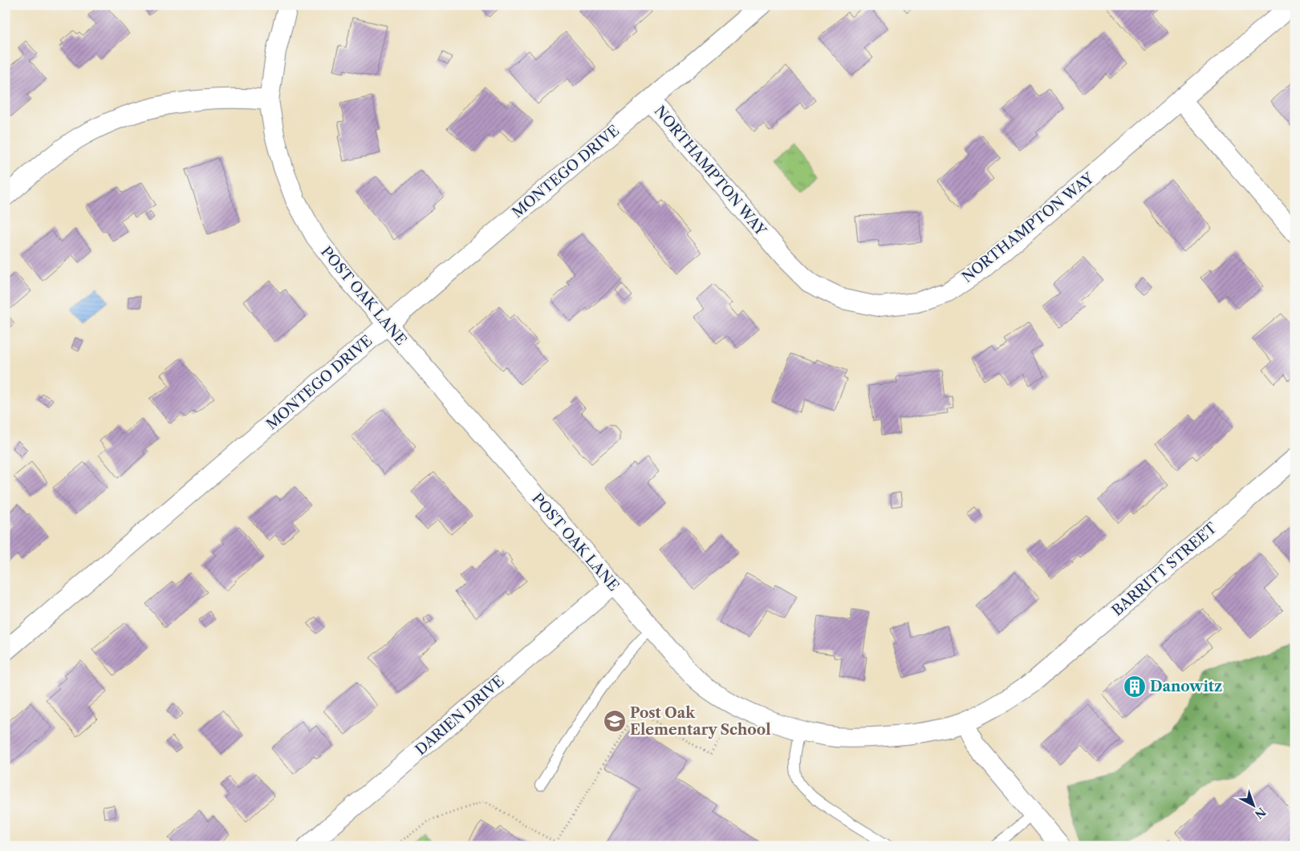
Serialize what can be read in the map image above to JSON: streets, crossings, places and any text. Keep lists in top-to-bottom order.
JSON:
{
  "streets": {
    "street": [
      "NORTHAMPTON WAY",
      "MONTEGO DRIVE",
      "POST OAK LANE",
      "BARRITT STREET",
      "DARIEN DRIVE"
    ]
  },
  "crossings": [
    ["NORTHAMPTON WAY", "MONTEGO DRIVE"],
    ["MONTEGO DRIVE", "POST OAK LANE"],
    ["POST OAK LANE", "BARRITT STREET"],
    ["POST OAK LANE", "DARIEN DRIVE"]
  ],
  "places": {
    "building": ["Danowitz"],
    "school or university": ["Post Oak Elementary School"]
  },
  "north": "bottom right"
}
